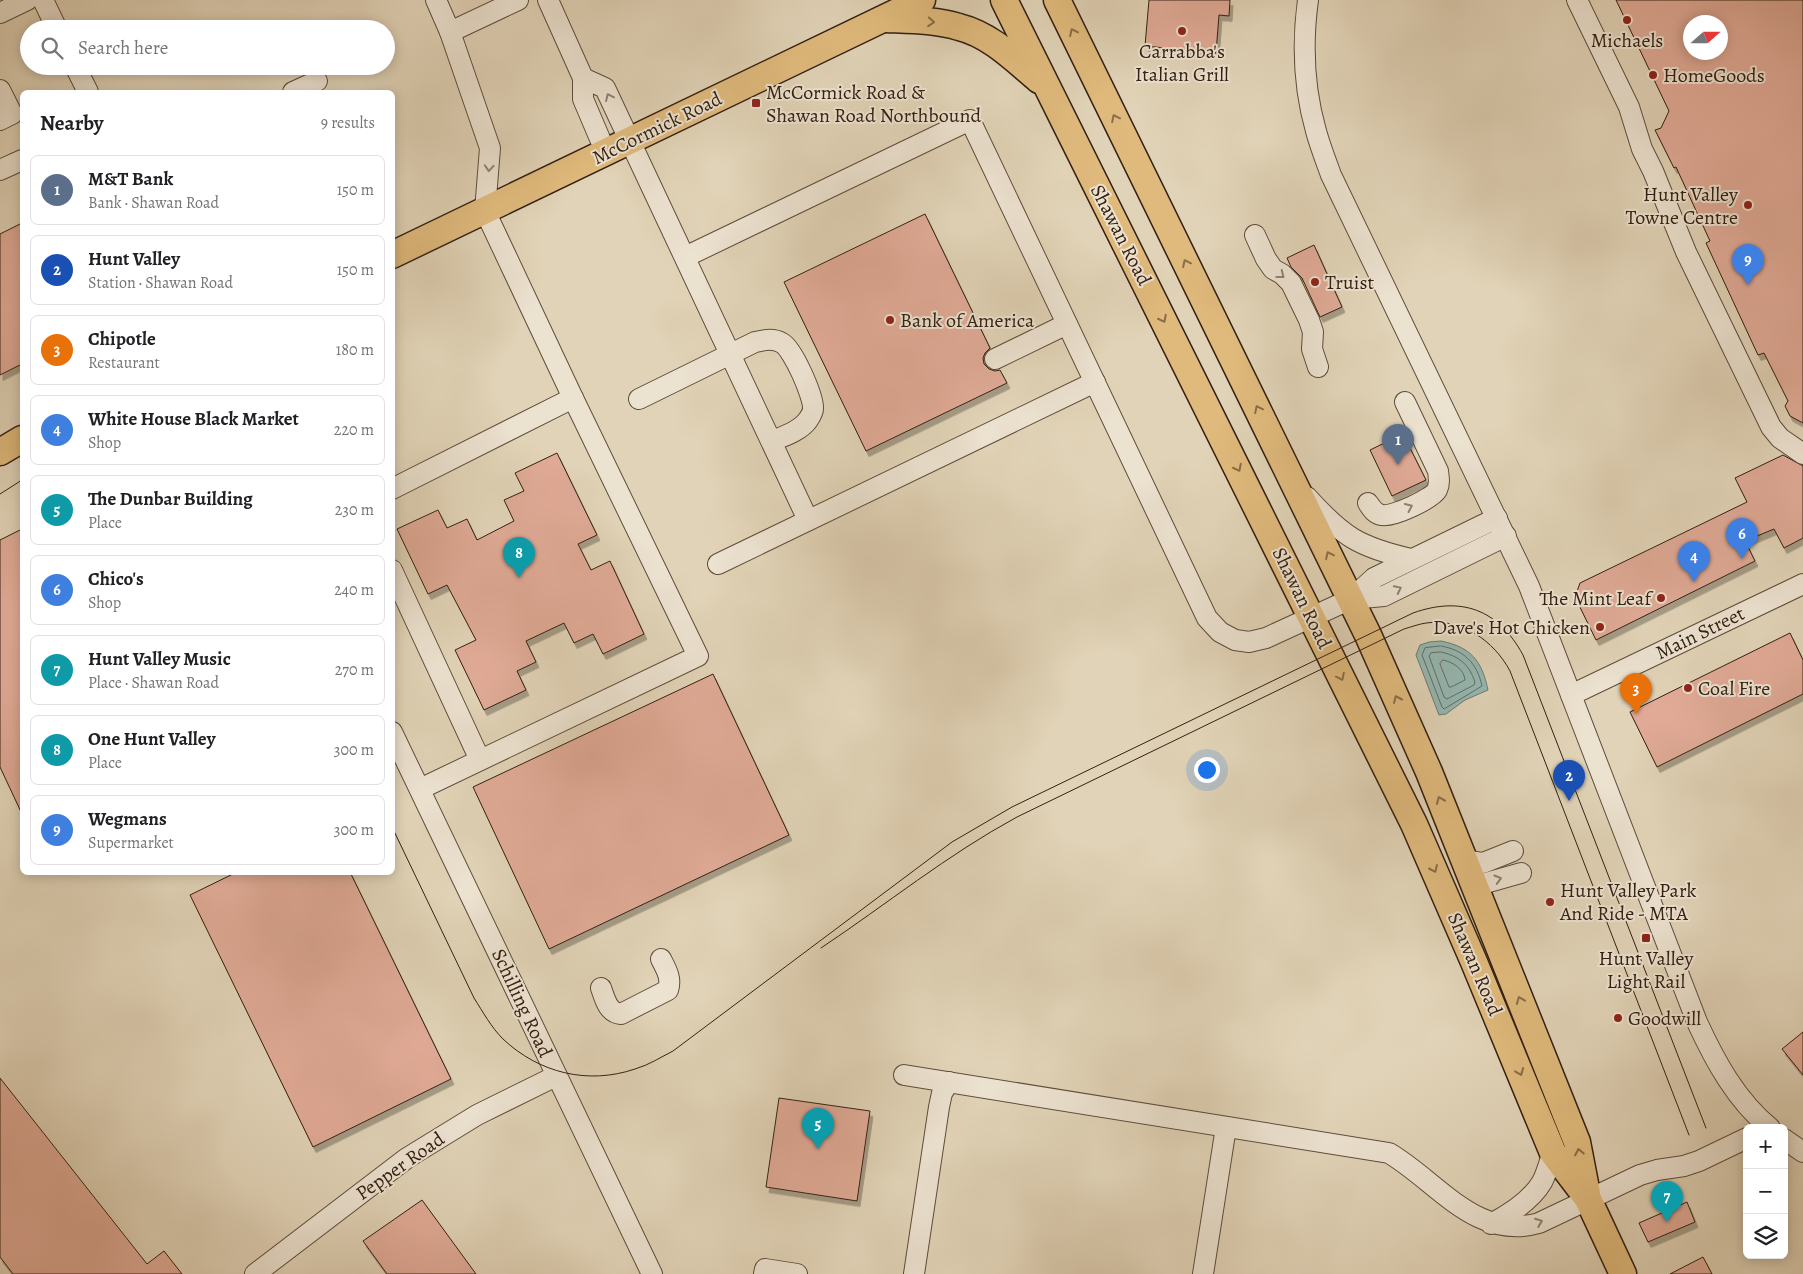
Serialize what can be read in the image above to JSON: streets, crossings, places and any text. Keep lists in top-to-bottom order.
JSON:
{
  "streets": {
    "main road": ["McCormick Road", "Shawan Road"],
    "street": ["Main Street", "Schilling Road", "Pepper Road"]
  },
  "crossings": [
    ["Schilling Road", "Pepper Road"]
  ],
  "places": {
    "other": [
      "Michaels",
      "Carrabba's Italian Grill",
      "HomeGoods",
      "Hunt Valley Towne Centre",
      "Truist",
      "Bank of America",
      "The Mint Leaf",
      "Dave's Hot Chicken",
      "Coal Fire",
      "Hunt Valley Park And Ride - MTA",
      "Goodwill"
    ],
    "transit": ["McCormick Road & Shawan Road Northbound", "Hunt Valley Light Rail"]
  },
  "north": "right",
  "page": {
    "search": "Search here",
    "heading": ["Nearby", "9 results"],
    "list": [
      {
        "mark": "1",
        "name": "M&T Bank",
        "note": "Bank · Shawan Road",
        "value": "150 m"
      },
      {
        "mark": "2",
        "name": "Hunt Valley",
        "note": "Station · Shawan Road",
        "value": "150 m"
      },
      {
        "mark": "3",
        "name": "Chipotle",
        "note": "Restaurant",
        "value": "180 m"
      },
      {
        "mark": "4",
        "name": "White House Black Market",
        "note": "Shop",
        "value": "220 m"
      },
      {
        "mark": "5",
        "name": "The Dunbar Building",
        "note": "Place",
        "value": "230 m"
      },
      {
        "mark": "6",
        "name": "Chico's",
        "note": "Shop",
        "value": "240 m"
      },
      {
        "mark": "7",
        "name": "Hunt Valley Music",
        "note": "Place · Shawan Road",
        "value": "270 m"
      },
      {
        "mark": "8",
        "name": "One Hunt Valley",
        "note": "Place",
        "value": "300 m"
      },
      {
        "mark": "9",
        "name": "Wegmans",
        "note": "Supermarket",
        "value": "300 m"
      }
    ],
    "pins": [
      "9",
      "1",
      "6",
      "8",
      "4",
      "3",
      "2",
      "5",
      "7"
    ],
    "map_buttons": ["+", "−"]
  }
}
